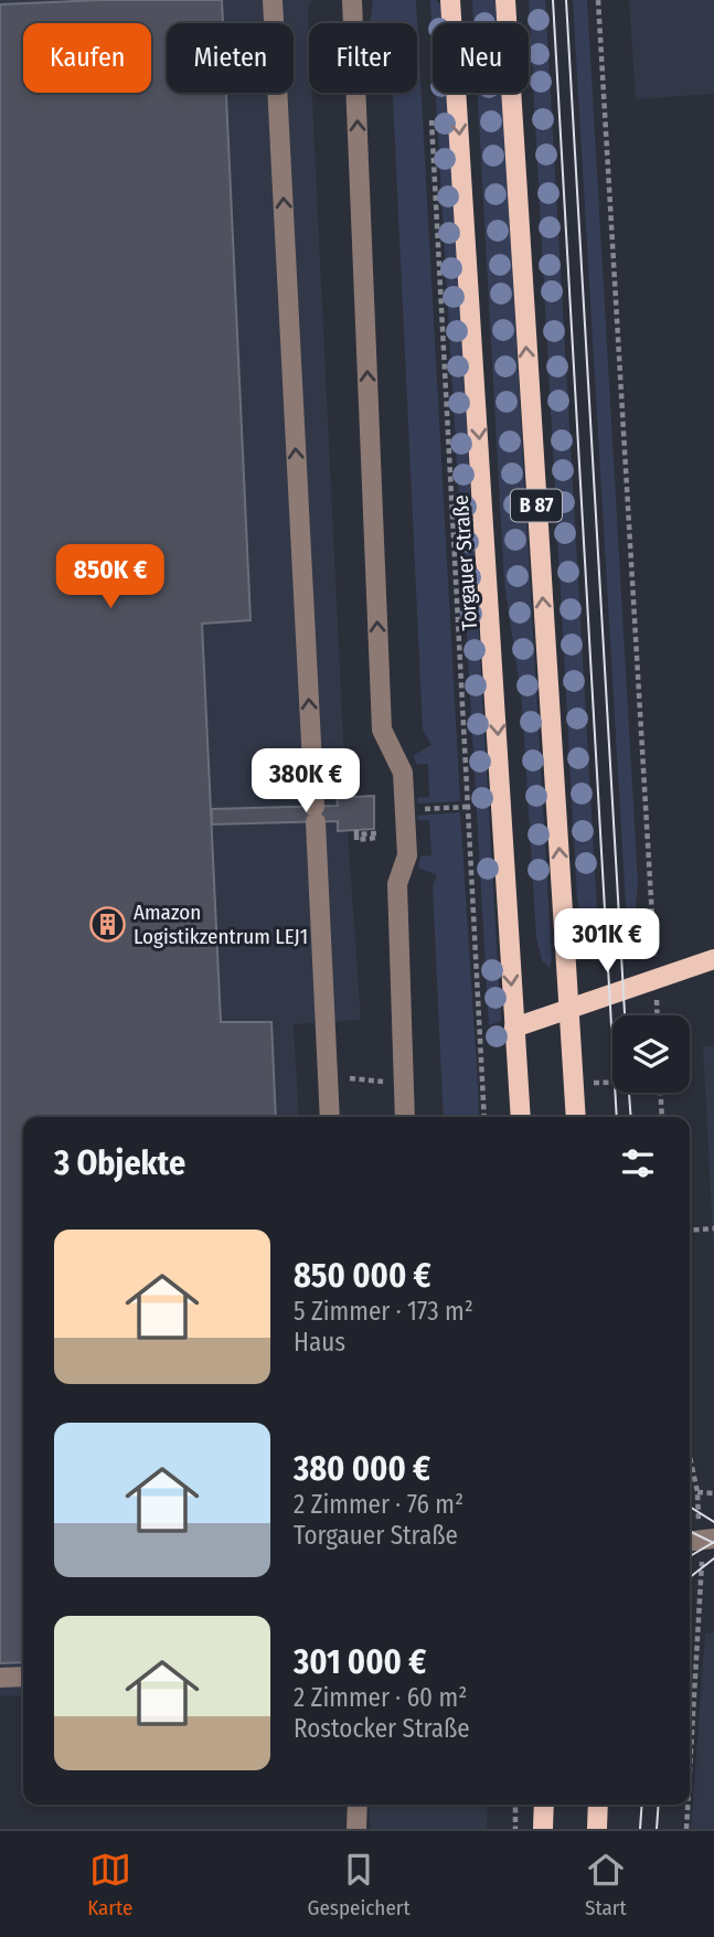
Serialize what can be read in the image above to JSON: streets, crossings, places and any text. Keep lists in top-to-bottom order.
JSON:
{
  "streets": {
    "main road": ["B 87", "Torgauer Straße"]
  },
  "places": {
    "building": ["Amazon Logistikzentrum LEJ1"]
  },
  "page": {
    "chip": [
      "Kaufen",
      "Mieten",
      "Filter",
      "Neu"
    ],
    "price": ["850K €", "380K €", "301K €"],
    "heading": "3 Objekte",
    "list": [
      {
        "name": "850 000 €",
        "note": "5 Zimmer · 173 m² · Haus"
      },
      {
        "name": "380 000 €",
        "note": "2 Zimmer · 76 m² · Torgauer Straße"
      },
      {
        "name": "301 000 €",
        "note": "2 Zimmer · 60 m² · Rostocker Straße"
      }
    ],
    "tabs": ["Karte", "Gespeichert", "Start"]
  }
}
